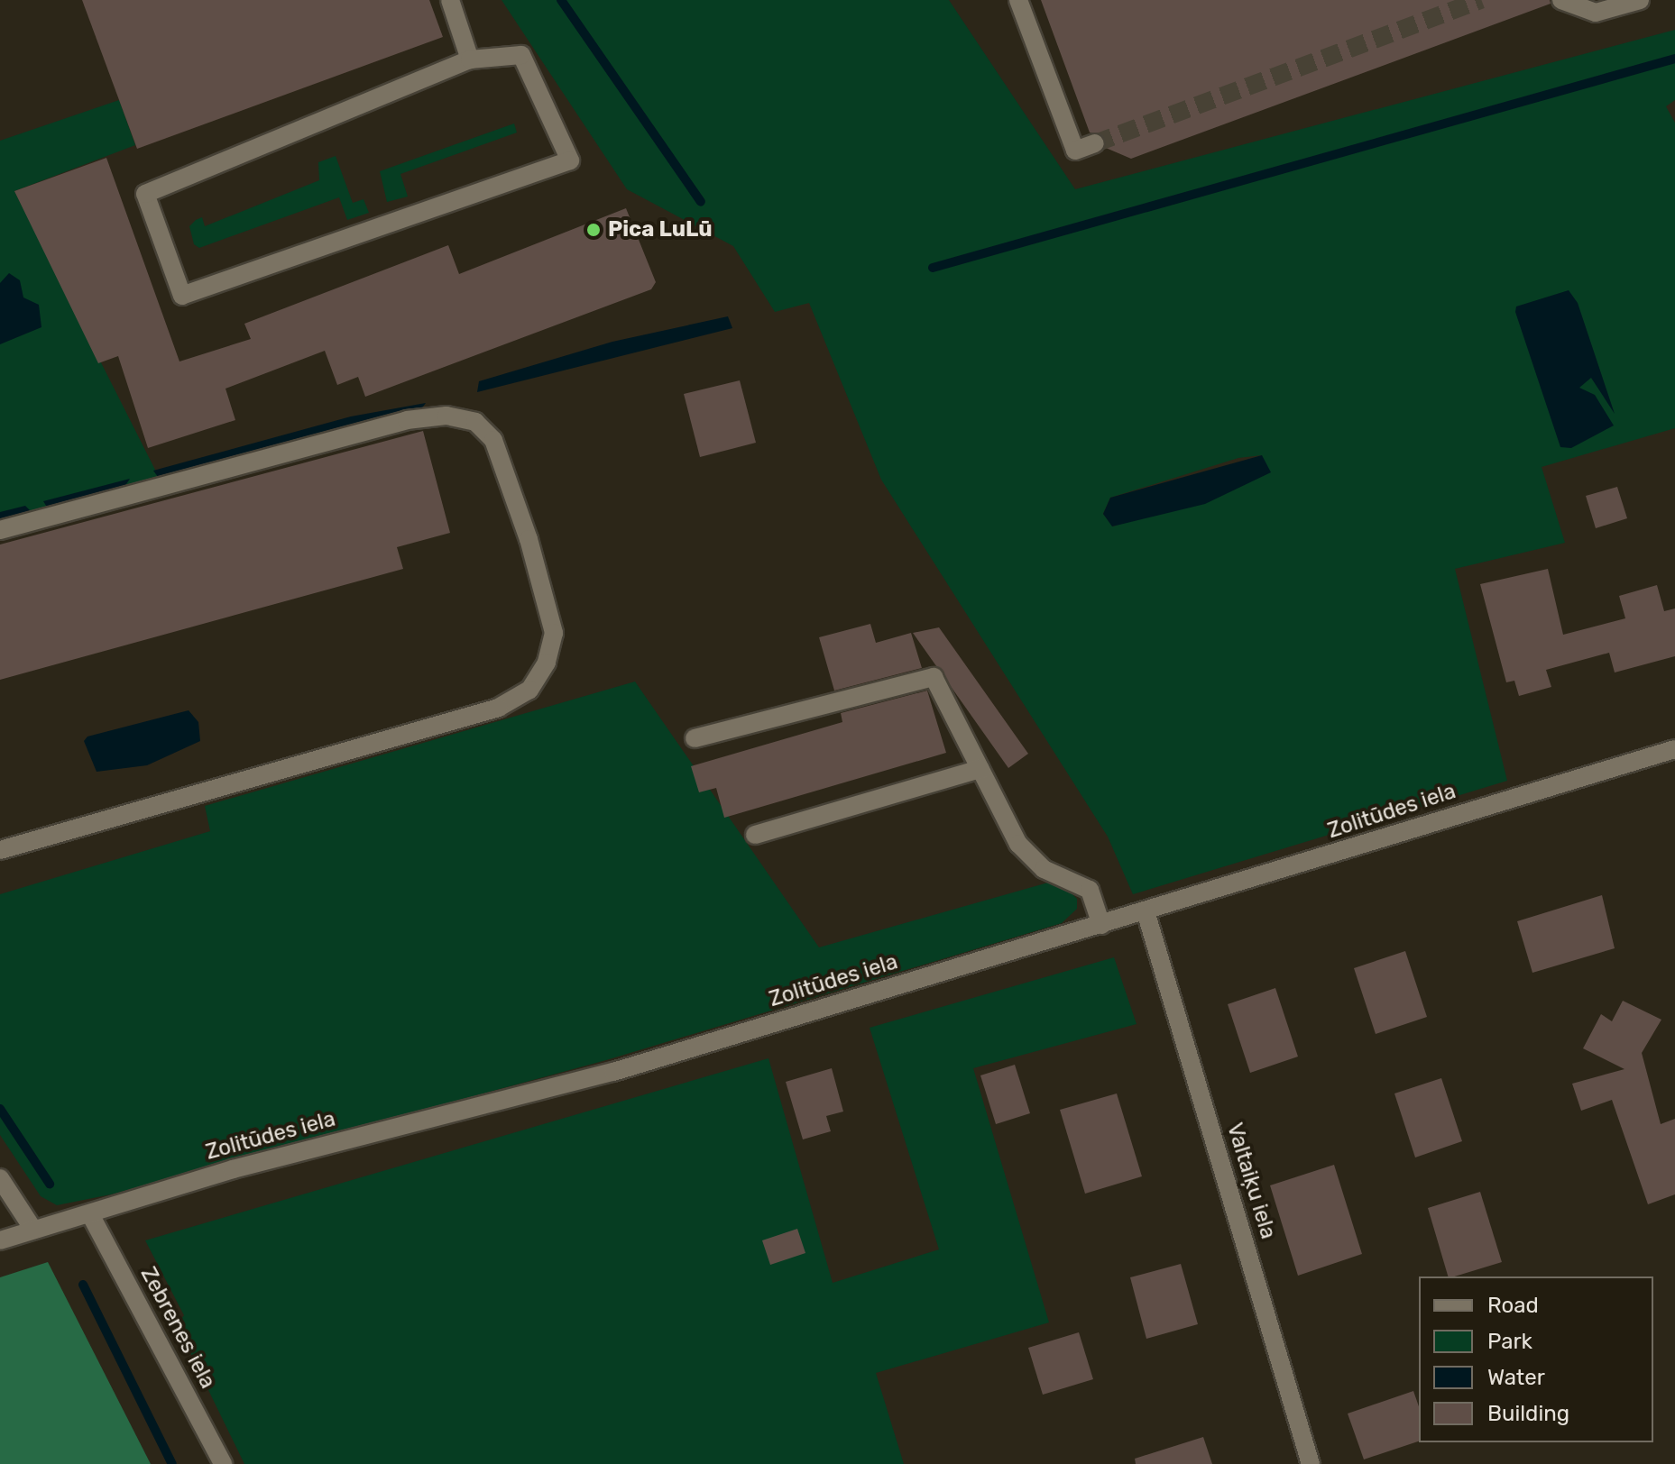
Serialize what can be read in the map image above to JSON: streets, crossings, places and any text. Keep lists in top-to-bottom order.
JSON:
{
  "streets": {
    "street": ["Zolitūdes iela", "Valtaiķu iela", "Zebrenes iela"]
  },
  "crossings": [
    ["Zolitūdes iela", "Valtaiķu iela"],
    ["Zolitūdes iela", "Zebrenes iela"]
  ],
  "places": ["Pica LuLū"],
  "legend": [
    "Road",
    "Park",
    "Water",
    "Building"
  ]
}
